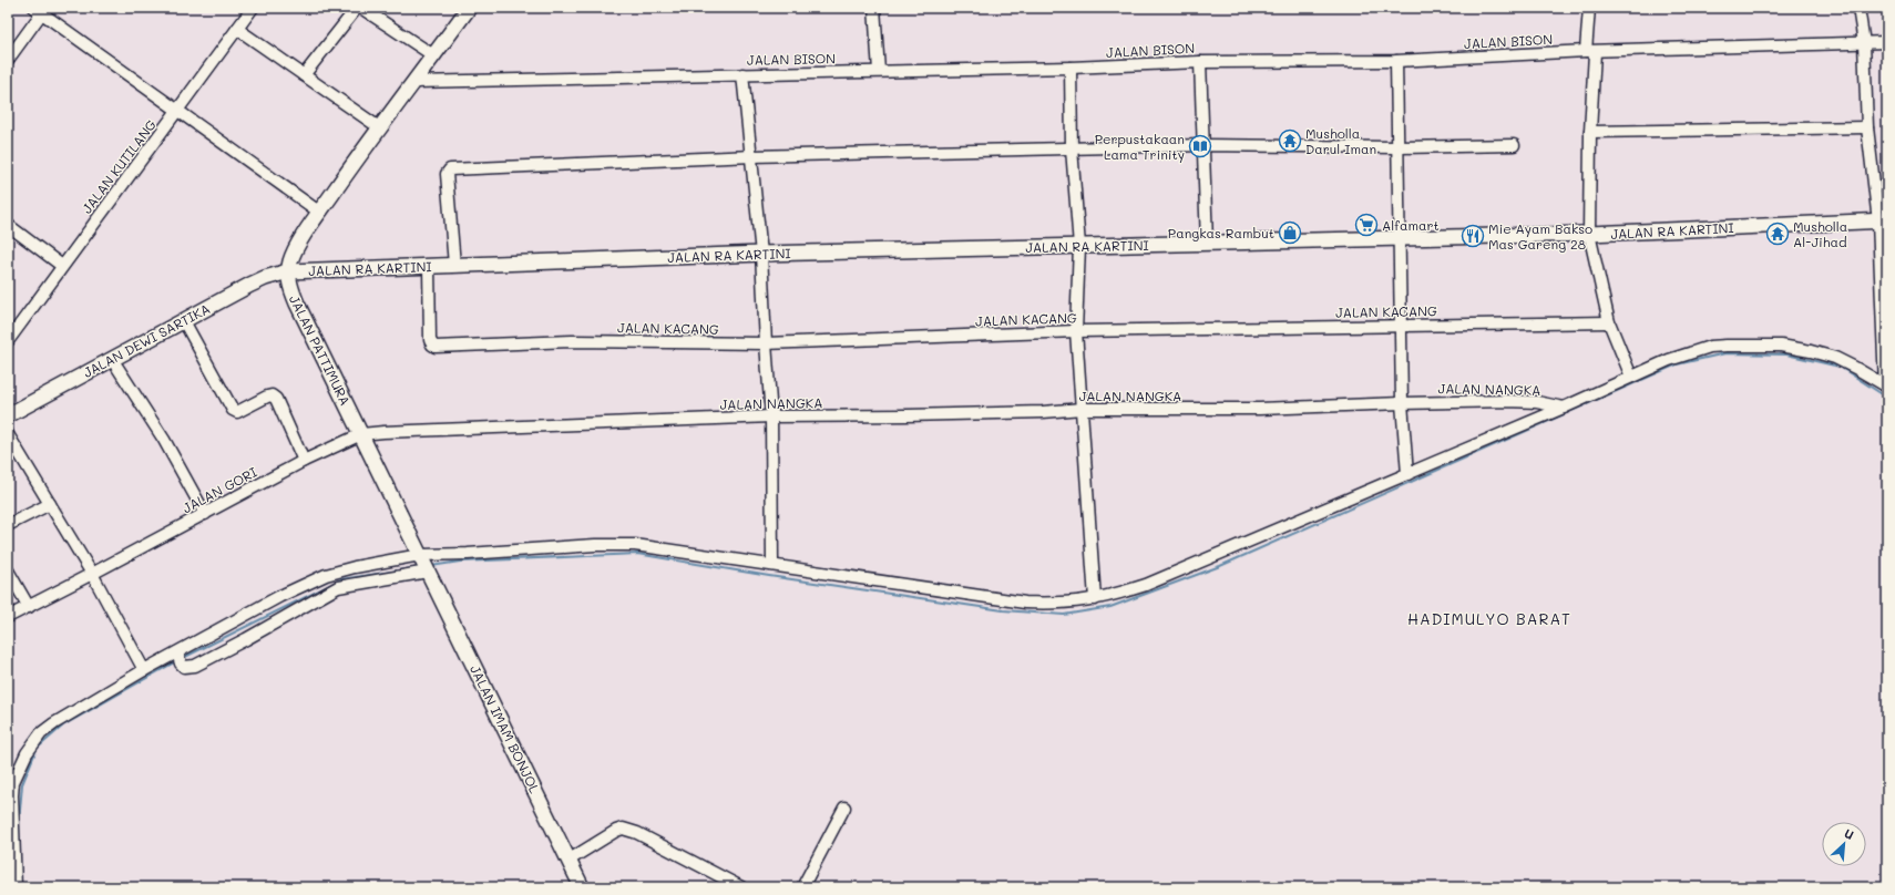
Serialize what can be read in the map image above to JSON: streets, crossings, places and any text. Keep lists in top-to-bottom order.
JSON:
{
  "streets": {
    "main road": [
      "JALAN RA KARTINI",
      "JALAN DEWI SARTIKA",
      "JALAN PATTIMURA",
      "JALAN IMAM BONJOL"
    ],
    "street": [
      "JALAN BISON",
      "JALAN KUTILANG",
      "JALAN KACANG",
      "JALAN NANGKA",
      "JALAN GORI"
    ]
  },
  "crossings": [
    ["JALAN BISON", "JALAN PATTIMURA"],
    ["JALAN RA KARTINI", "JALAN KACANG"],
    ["JALAN RA KARTINI", "JALAN DEWI SARTIKA"],
    ["JALAN RA KARTINI", "JALAN PATTIMURA"],
    ["JALAN DEWI SARTIKA", "JALAN PATTIMURA"],
    ["JALAN PATTIMURA", "JALAN NANGKA"],
    ["JALAN PATTIMURA", "JALAN GORI"],
    ["JALAN PATTIMURA", "JALAN IMAM BONJOL"],
    ["JALAN NANGKA", "JALAN GORI"]
  ],
  "districts": ["HADIMULYO BARAT"],
  "places": {
    "temple": ["Musholla Darul Iman", "Musholla Al-Jihad"],
    "library": ["Perpustakaan Lama Trinity"],
    "supermarket": ["Alfamart"],
    "shop": ["Pangkas Rambut"],
    "restaurant": ["Mie Ayam Bakso Mas Gareng 28"]
  },
  "north": "top right"
}
